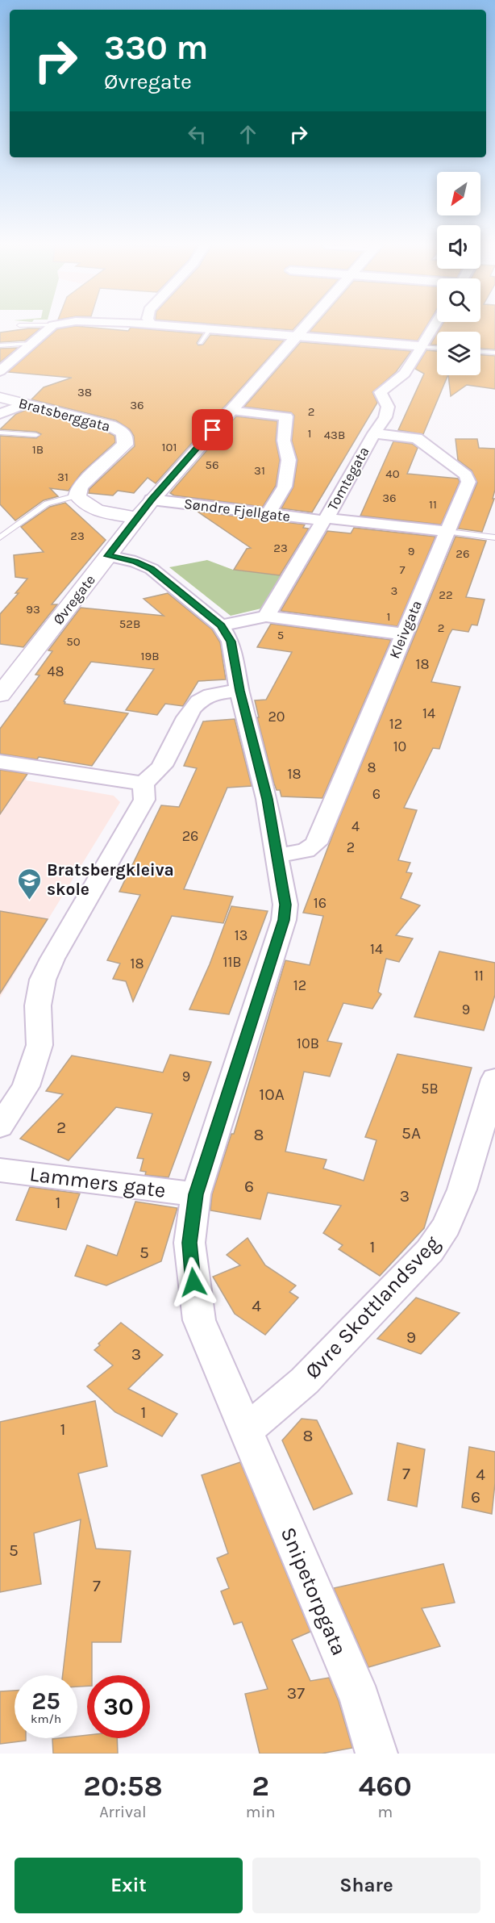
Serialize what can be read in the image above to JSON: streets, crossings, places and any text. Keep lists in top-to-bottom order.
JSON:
{
  "streets": {
    "street": [
      "Bratsberggata",
      "Tomtegata",
      "Søndre Fjellgate",
      "Øvregate",
      "Kleivgata",
      "Lammers gate",
      "Øvre Skottlandsveg",
      "Snipetorpgata"
    ]
  },
  "crossings": [
    ["Tomtegata", "Søndre Fjellgate"],
    ["Tomtegata", "Kleivgata"],
    ["Søndre Fjellgate", "Øvregate"],
    ["Søndre Fjellgate", "Kleivgata"],
    ["Øvre Skottlandsveg", "Snipetorpgata"]
  ],
  "places": {
    "school or university": ["Bratsbergkleiva skole"]
  },
  "house_numbers": [
    "38",
    "36",
    "2",
    "1",
    "43B",
    "101",
    "1B",
    "56",
    "31",
    "40",
    "31",
    "36",
    "11",
    "23",
    "23",
    "9",
    "26",
    "7",
    "3",
    "22",
    "93",
    "1",
    "52B",
    "2",
    "5",
    "50",
    "19B",
    "18",
    "48",
    "14",
    "20",
    "12",
    "10",
    "8",
    "18",
    "6",
    "4",
    "26",
    "2",
    "16",
    "13",
    "14",
    "11B",
    "18",
    "11",
    "12",
    "9",
    "10B",
    "9",
    "5B",
    "10A",
    "2",
    "5A",
    "8",
    "6",
    "3",
    "1",
    "1",
    "5",
    "4",
    "9",
    "3",
    "1",
    "1",
    "8",
    "7",
    "4",
    "6",
    "5",
    "7",
    "37"
  ],
  "north": "bottom left",
  "page": {
    "turn": ["330 m", "Øvregate"],
    "speed": "25 km/h",
    "limit": "30",
    "eta": [
      "20:58",
      "Arrival",
      "2",
      "min",
      "460",
      "m"
    ],
    "buttons": ["Exit", "Share"]
  }
}
